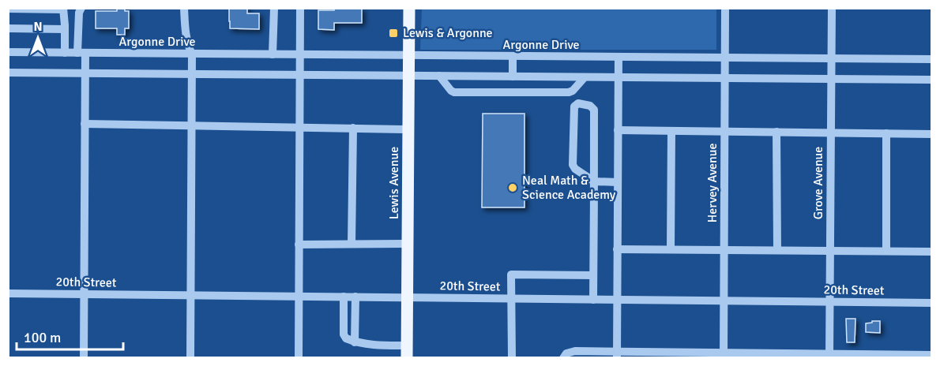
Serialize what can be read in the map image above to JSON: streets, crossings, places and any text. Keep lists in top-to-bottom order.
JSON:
{
  "streets": {
    "main road": ["Lewis Avenue"],
    "street": [
      "Argonne Drive",
      "Hervey Avenue",
      "Grove Avenue",
      "20th Street"
    ]
  },
  "crossings": [
    ["Argonne Drive", "Lewis Avenue"],
    ["Argonne Drive", "Hervey Avenue"],
    ["Argonne Drive", "Grove Avenue"],
    ["Lewis Avenue", "20th Street"],
    ["Hervey Avenue", "20th Street"],
    ["Grove Avenue", "20th Street"]
  ],
  "places": {
    "transit": ["Lewis & Argonne"],
    "other": ["Neal Math & Science Academy"]
  },
  "scale_bar": "100 m",
  "north": "top"
}
